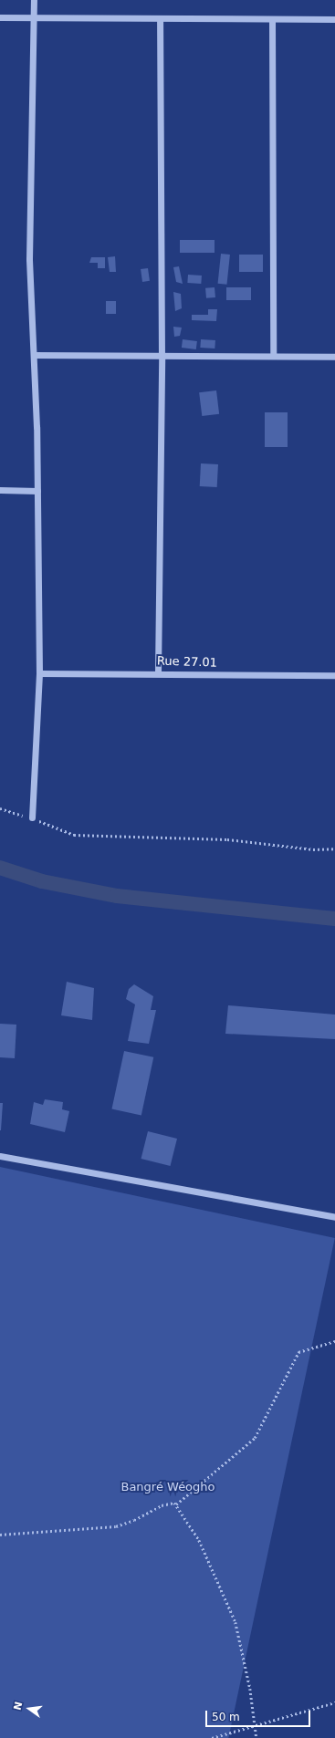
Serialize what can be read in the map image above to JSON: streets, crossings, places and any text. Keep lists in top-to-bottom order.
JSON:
{
  "streets": {
    "street": ["Rue 27.01"]
  },
  "parks": ["Bangré Wéogho"],
  "scale_bar": "50 m",
  "north": "left"
}
